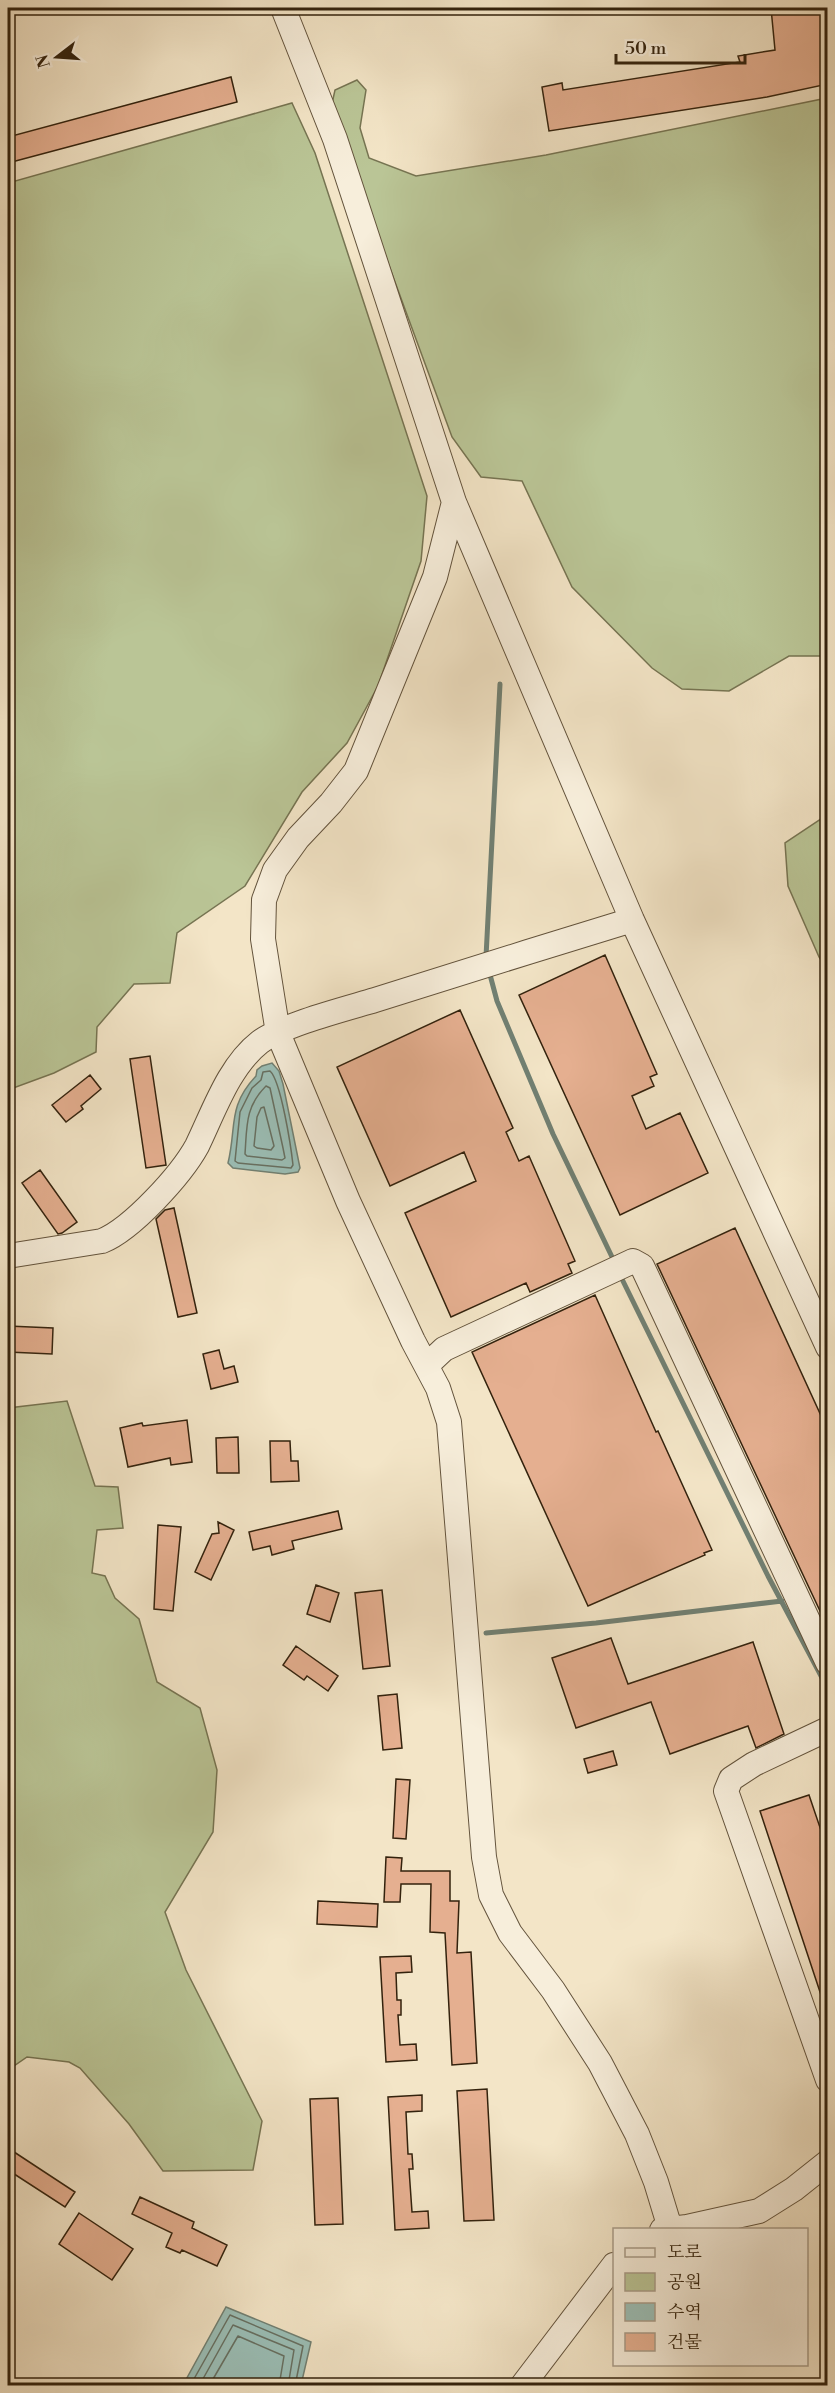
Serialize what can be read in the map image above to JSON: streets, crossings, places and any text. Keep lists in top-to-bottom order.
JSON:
{
  "legend": [
    "도로",
    "공원",
    "수역",
    "건물"
  ],
  "scale_bar": "50 m",
  "north": "left"
}
